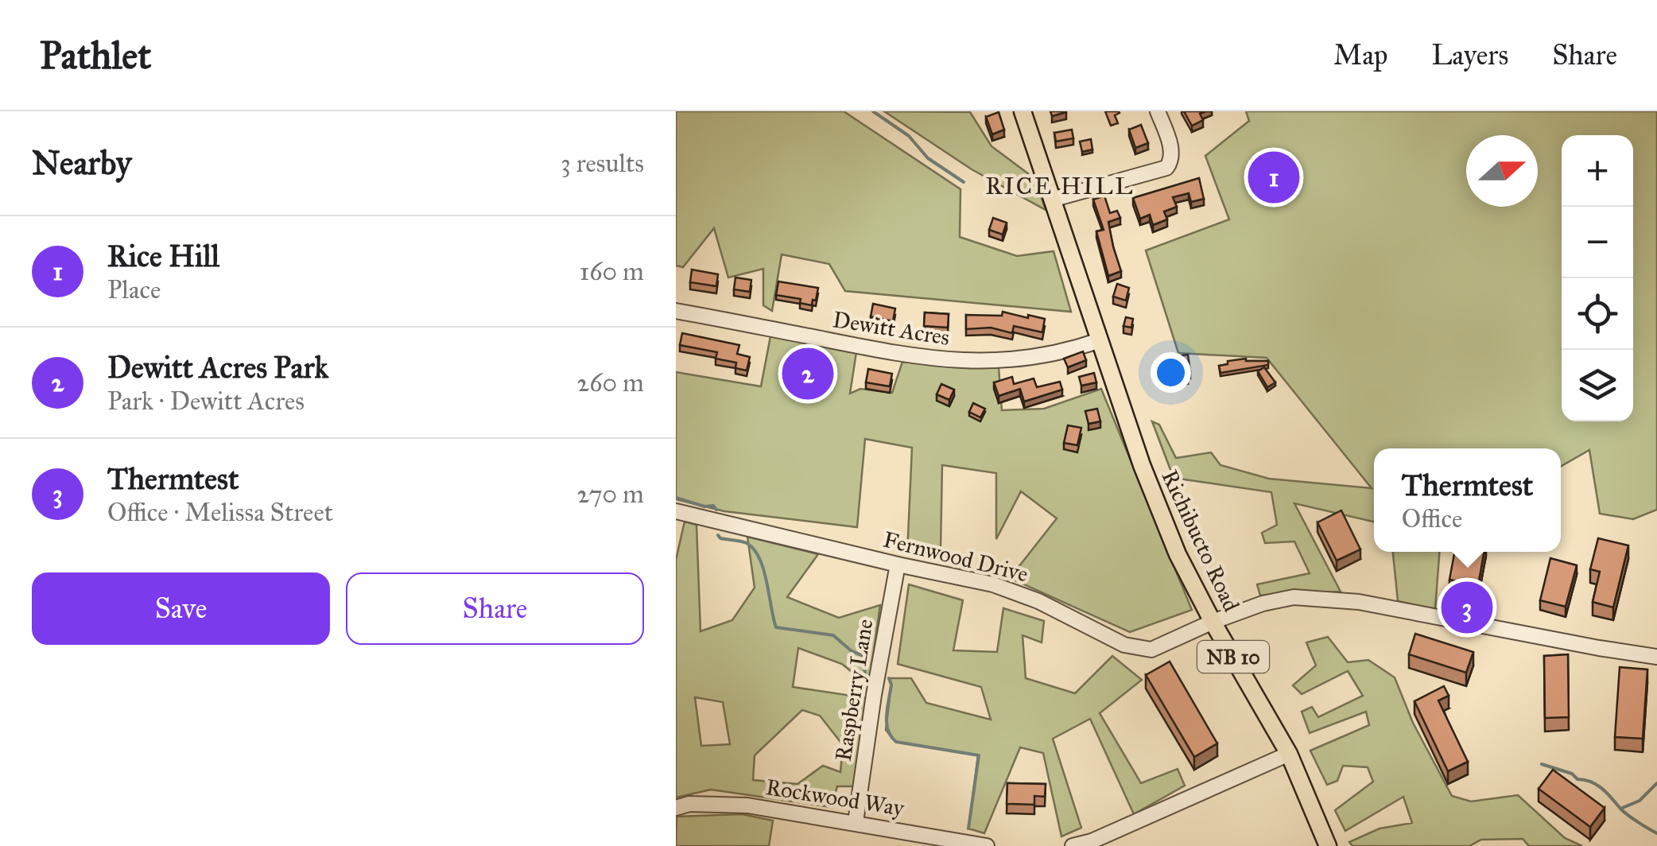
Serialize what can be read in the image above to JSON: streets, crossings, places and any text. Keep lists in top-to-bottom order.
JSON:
{
  "streets": {
    "main road": ["Richibucto Road", "NB 10"],
    "street": [
      "Dewitt Acres",
      "Fernwood Drive",
      "Raspberry Lane",
      "Rockwood Way"
    ]
  },
  "crossings": [
    ["Dewitt Acres", "Richibucto Road"],
    ["Dewitt Acres", "NB 10"],
    ["Richibucto Road", "Fernwood Drive"],
    ["Richibucto Road", "NB 10"],
    ["Fernwood Drive", "Raspberry Lane"],
    ["Raspberry Lane", "Rockwood Way"]
  ],
  "districts": ["RICE HILL"],
  "north": "right",
  "page": {
    "header": "Pathlet",
    "nav": ["Map", "Layers", "Share"],
    "heading": ["Nearby", "3 results"],
    "map_buttons": ["+", "−"],
    "pins": ["1", "2", "3"],
    "list": [
      {
        "mark": "1",
        "name": "Rice Hill",
        "note": "Place",
        "value": "160 m"
      },
      {
        "mark": "2",
        "name": "Dewitt Acres Park",
        "note": "Park · Dewitt Acres",
        "value": "260 m"
      },
      {
        "mark": "3",
        "name": "Thermtest",
        "note": "Office · Melissa Street",
        "value": "270 m"
      }
    ],
    "popup": ["Thermtest", "Office"],
    "buttons": ["Save", "Share"]
  }
}
